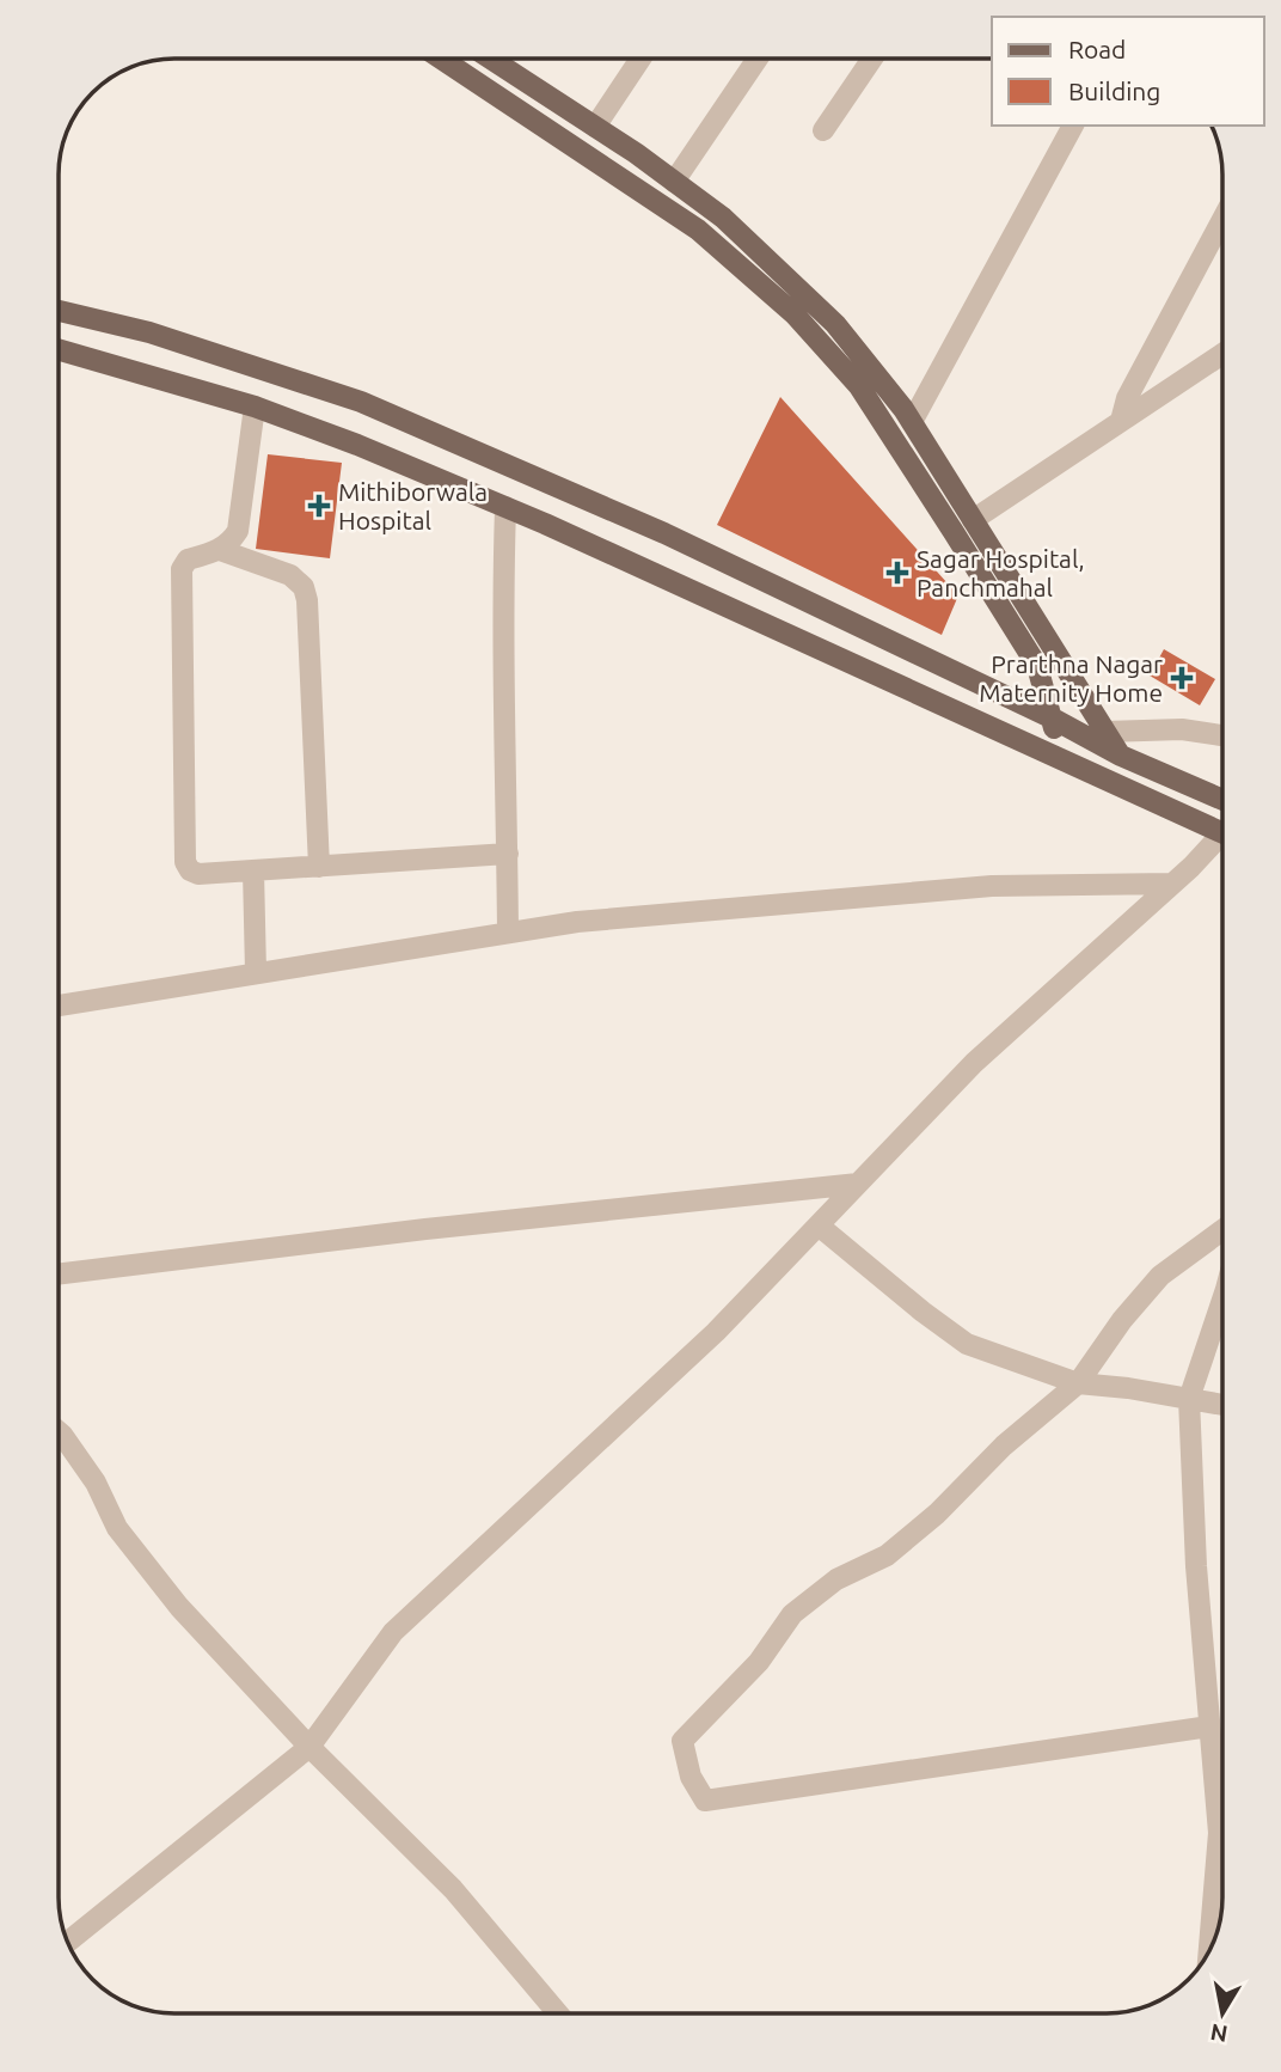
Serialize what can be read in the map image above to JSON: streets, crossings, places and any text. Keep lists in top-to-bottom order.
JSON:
{
  "places": {
    "health": ["Mithiborwala Hospital", "Sagar Hospital, Panchmahal", "Prarthna Nagar Maternity Home"]
  },
  "legend": ["Road", "Building"],
  "north": "bottom"
}
